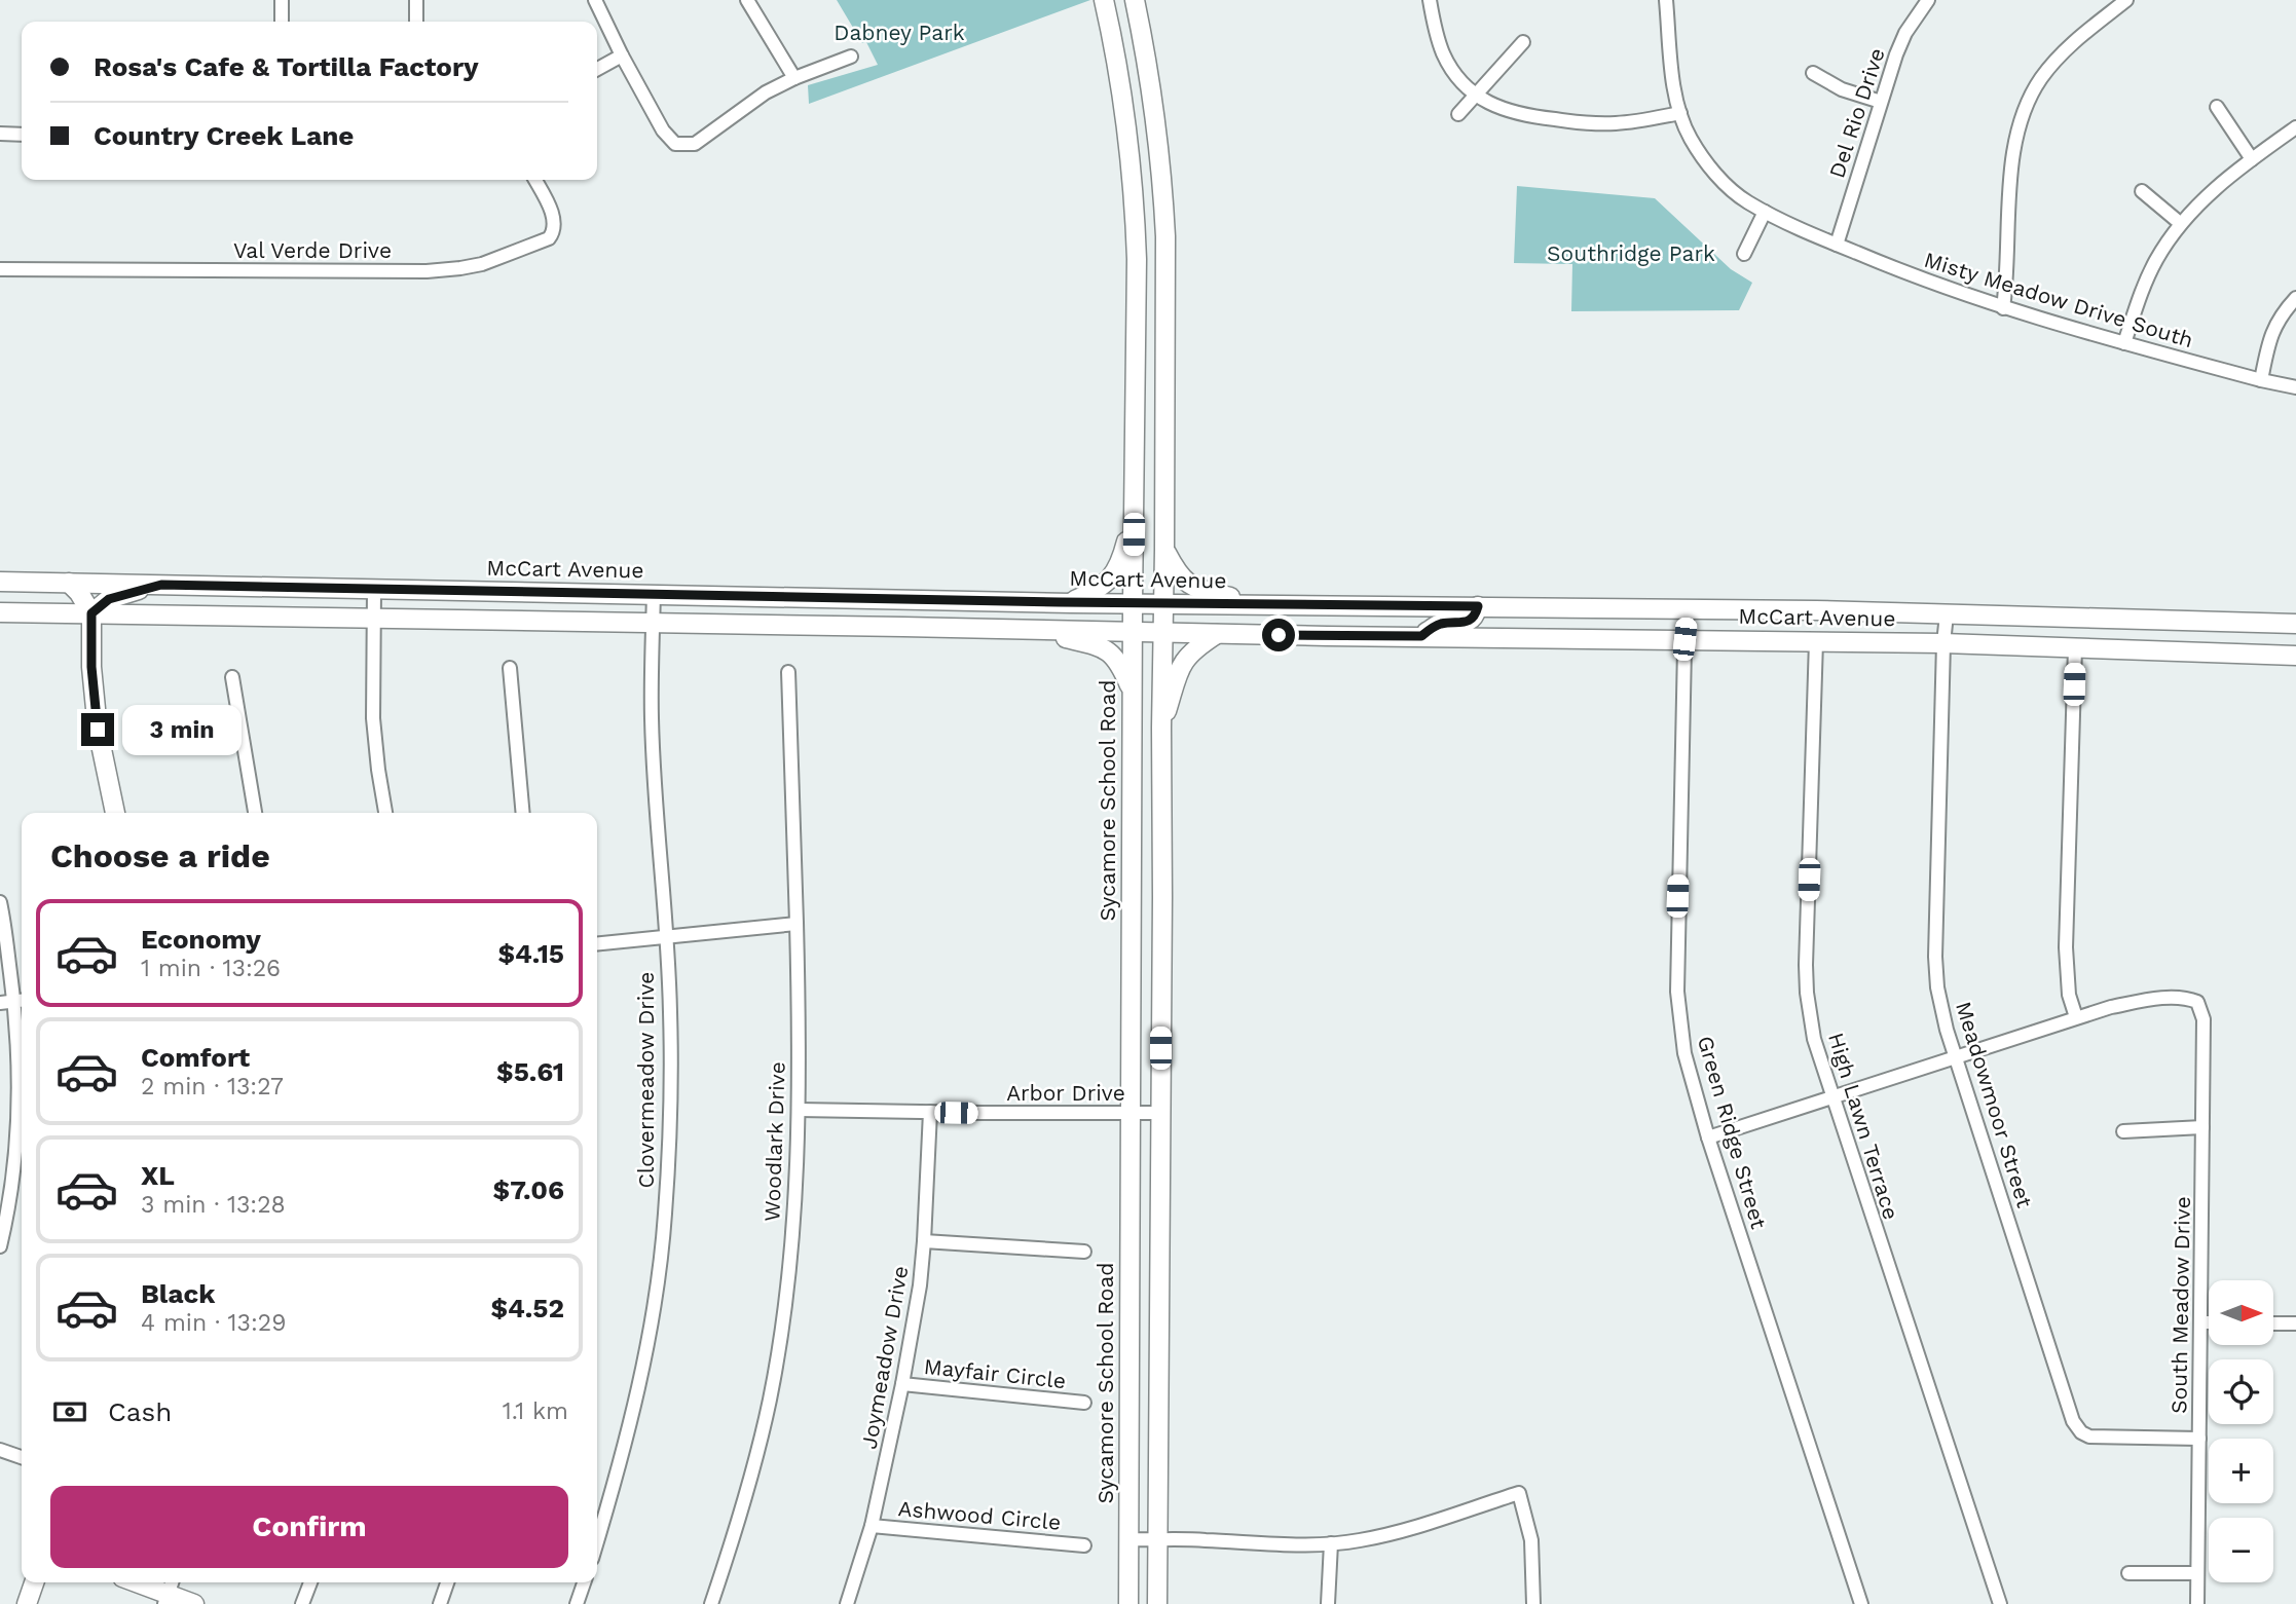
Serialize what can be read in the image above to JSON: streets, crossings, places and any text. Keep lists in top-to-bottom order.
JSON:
{
  "streets": {
    "main road": ["McCart Avenue", "Sycamore School Road"],
    "street": [
      "Del Rio Drive",
      "Val Verde Drive",
      "Misty Meadow Drive South",
      "Clovermeadow Drive",
      "Arbor Drive",
      "Meadowmoor Street",
      "High Lawn Terrace",
      "Green Ridge Street",
      "Woodlark Drive",
      "South Meadow Drive",
      "Joymeadow Drive",
      "Mayfair Circle",
      "Ashwood Circle"
    ]
  },
  "crossings": [
    ["Del Rio Drive", "Misty Meadow Drive South"],
    ["McCart Avenue", "Sycamore School Road"],
    ["McCart Avenue", "Clovermeadow Drive"],
    ["McCart Avenue", "Meadowmoor Street"],
    ["McCart Avenue", "High Lawn Terrace"],
    ["McCart Avenue", "Green Ridge Street"],
    ["Sycamore School Road", "Arbor Drive"],
    ["Arbor Drive", "Woodlark Drive"],
    ["Arbor Drive", "Joymeadow Drive"],
    ["Meadowmoor Street", "South Meadow Drive"],
    ["Joymeadow Drive", "Mayfair Circle"],
    ["Joymeadow Drive", "Ashwood Circle"]
  ],
  "parks": ["Dabney Park", "Southridge Park"],
  "north": "right",
  "page": {
    "banner": ["Rosa's Cafe & Tortilla Factory", "Country Creek Lane"],
    "bubble": "3 min",
    "heading": "Choose a ride",
    "list": [
      {
        "name": "Economy",
        "note": "1 min · 13:26",
        "value": "$4.15"
      },
      {
        "name": "Comfort",
        "note": "2 min · 13:27",
        "value": "$5.61"
      },
      {
        "name": "XL",
        "note": "3 min · 13:28",
        "value": "$7.06"
      },
      {
        "name": "Black",
        "note": "4 min · 13:29",
        "value": "$4.52"
      }
    ],
    "map_buttons": ["+", "−"],
    "pay": ["Cash", "1.1 km"],
    "buttons": "Confirm"
  }
}
